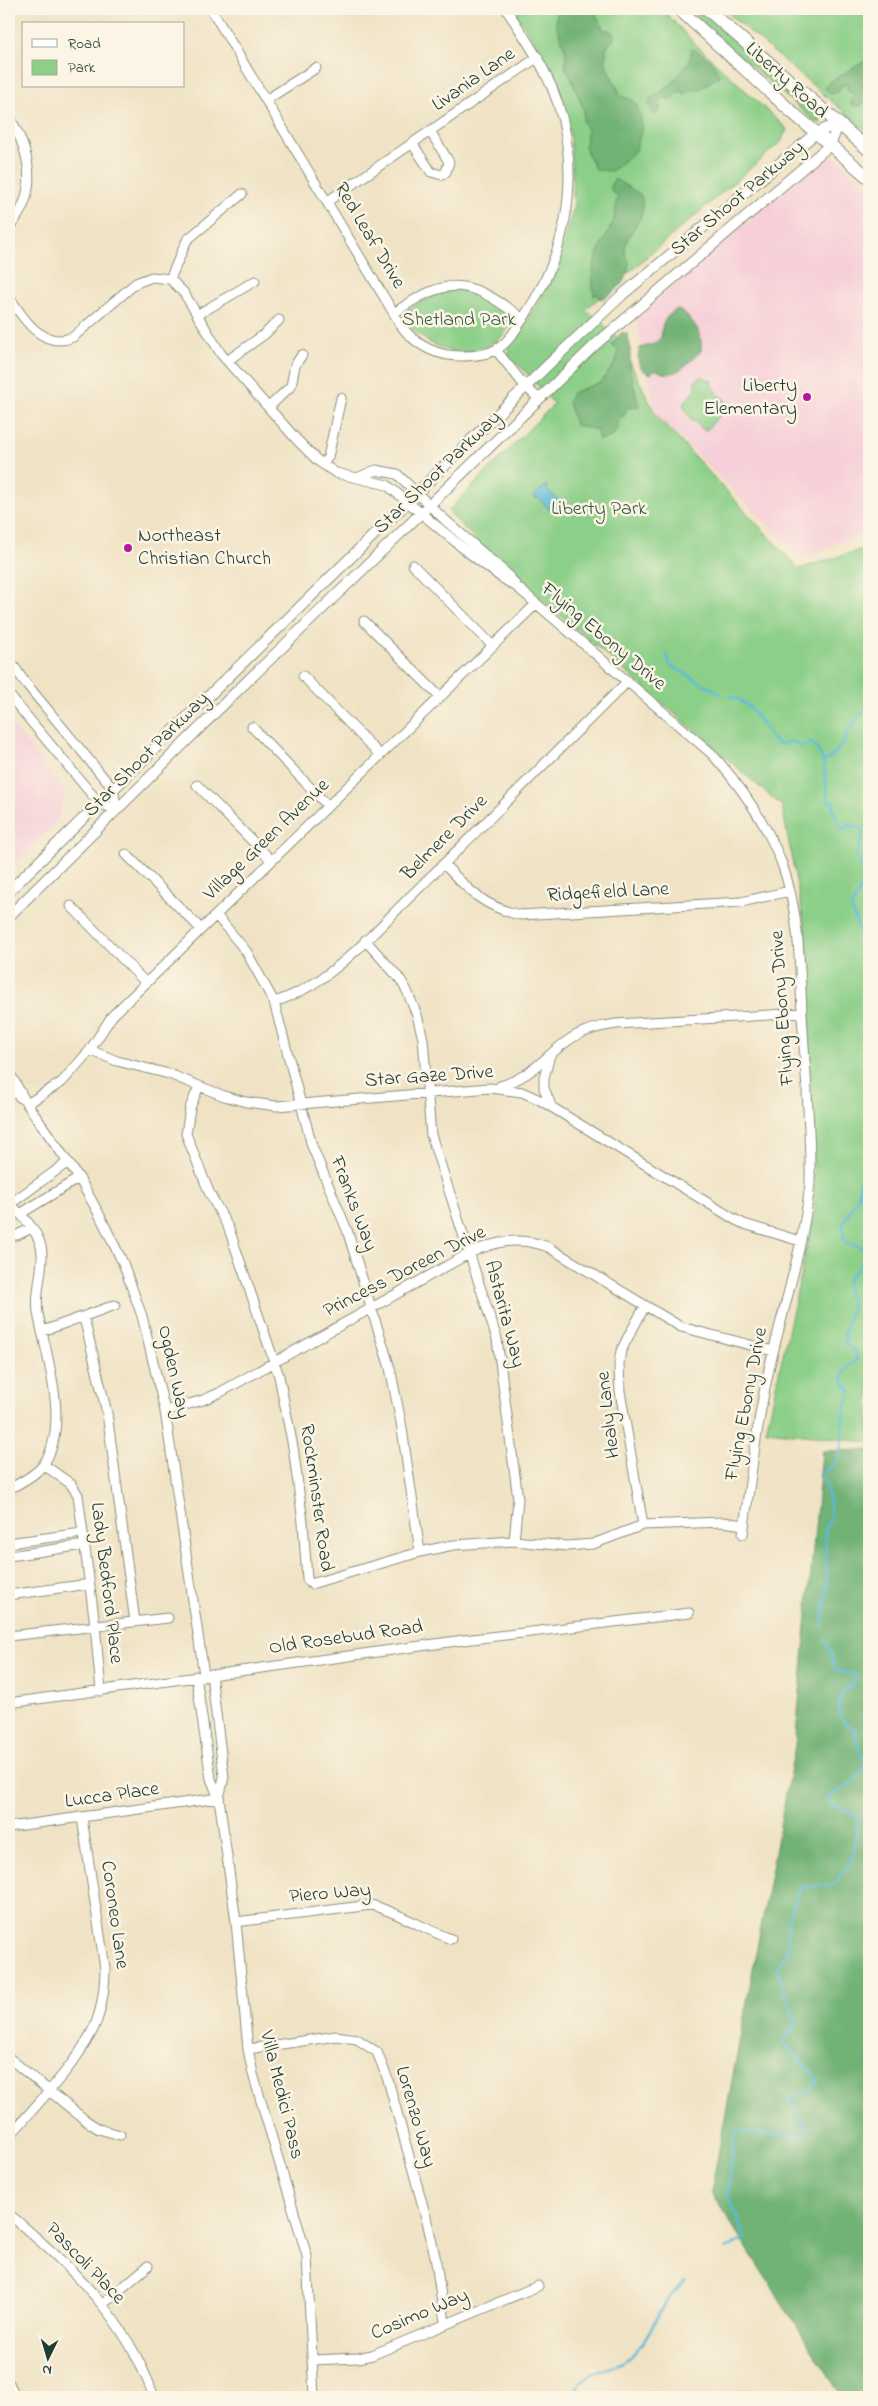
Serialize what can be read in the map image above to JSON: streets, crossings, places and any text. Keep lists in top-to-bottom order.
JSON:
{
  "streets": {
    "main road": ["Liberty Road"],
    "street": [
      "Livania Lane",
      "Star Shoot Parkway",
      "Red Leaf Drive",
      "Flying Ebony Drive",
      "Belmere Drive",
      "Village Green Avenue",
      "Ridgefield Lane",
      "Star Gaze Drive",
      "Franks Way",
      "Princess Doreen Drive",
      "Astarita Way",
      "Ogden Way",
      "Healy Lane",
      "Rockminster Road",
      "Lady Bedford Place",
      "Old Rosebud Road",
      "Lucca Place",
      "Piero Way",
      "Coroneo Lane",
      "Villa Medici Pass",
      "Lorenzo Way",
      "Pascoli Place",
      "Cosimo Way"
    ]
  },
  "crossings": [
    ["Livania Lane", "Red Leaf Drive"],
    ["Liberty Road", "Star Shoot Parkway"],
    ["Star Shoot Parkway", "Flying Ebony Drive"],
    ["Flying Ebony Drive", "Belmere Drive"],
    ["Flying Ebony Drive", "Village Green Avenue"],
    ["Flying Ebony Drive", "Ridgefield Lane"],
    ["Flying Ebony Drive", "Star Gaze Drive"],
    ["Flying Ebony Drive", "Princess Doreen Drive"],
    ["Flying Ebony Drive", "Rockminster Road"],
    ["Belmere Drive", "Ridgefield Lane"],
    ["Belmere Drive", "Franks Way"],
    ["Belmere Drive", "Astarita Way"],
    ["Village Green Avenue", "Star Gaze Drive"],
    ["Village Green Avenue", "Franks Way"],
    ["Village Green Avenue", "Ogden Way"],
    ["Star Gaze Drive", "Franks Way"],
    ["Star Gaze Drive", "Astarita Way"],
    ["Star Gaze Drive", "Rockminster Road"],
    ["Franks Way", "Princess Doreen Drive"],
    ["Franks Way", "Rockminster Road"],
    ["Princess Doreen Drive", "Astarita Way"],
    ["Princess Doreen Drive", "Ogden Way"],
    ["Princess Doreen Drive", "Healy Lane"],
    ["Princess Doreen Drive", "Rockminster Road"],
    ["Astarita Way", "Rockminster Road"],
    ["Ogden Way", "Old Rosebud Road"],
    ["Ogden Way", "Villa Medici Pass"],
    ["Healy Lane", "Rockminster Road"],
    ["Lady Bedford Place", "Old Rosebud Road"],
    ["Old Rosebud Road", "Villa Medici Pass"],
    ["Lucca Place", "Coroneo Lane"],
    ["Lucca Place", "Villa Medici Pass"],
    ["Piero Way", "Villa Medici Pass"],
    ["Villa Medici Pass", "Lorenzo Way"],
    ["Villa Medici Pass", "Cosimo Way"],
    ["Lorenzo Way", "Cosimo Way"]
  ],
  "parks": ["Shetland Park", "Liberty Park"],
  "places": ["Liberty Elementary", "Northeast Christian Church"],
  "legend": ["Road", "Park"],
  "north": "bottom"
}
